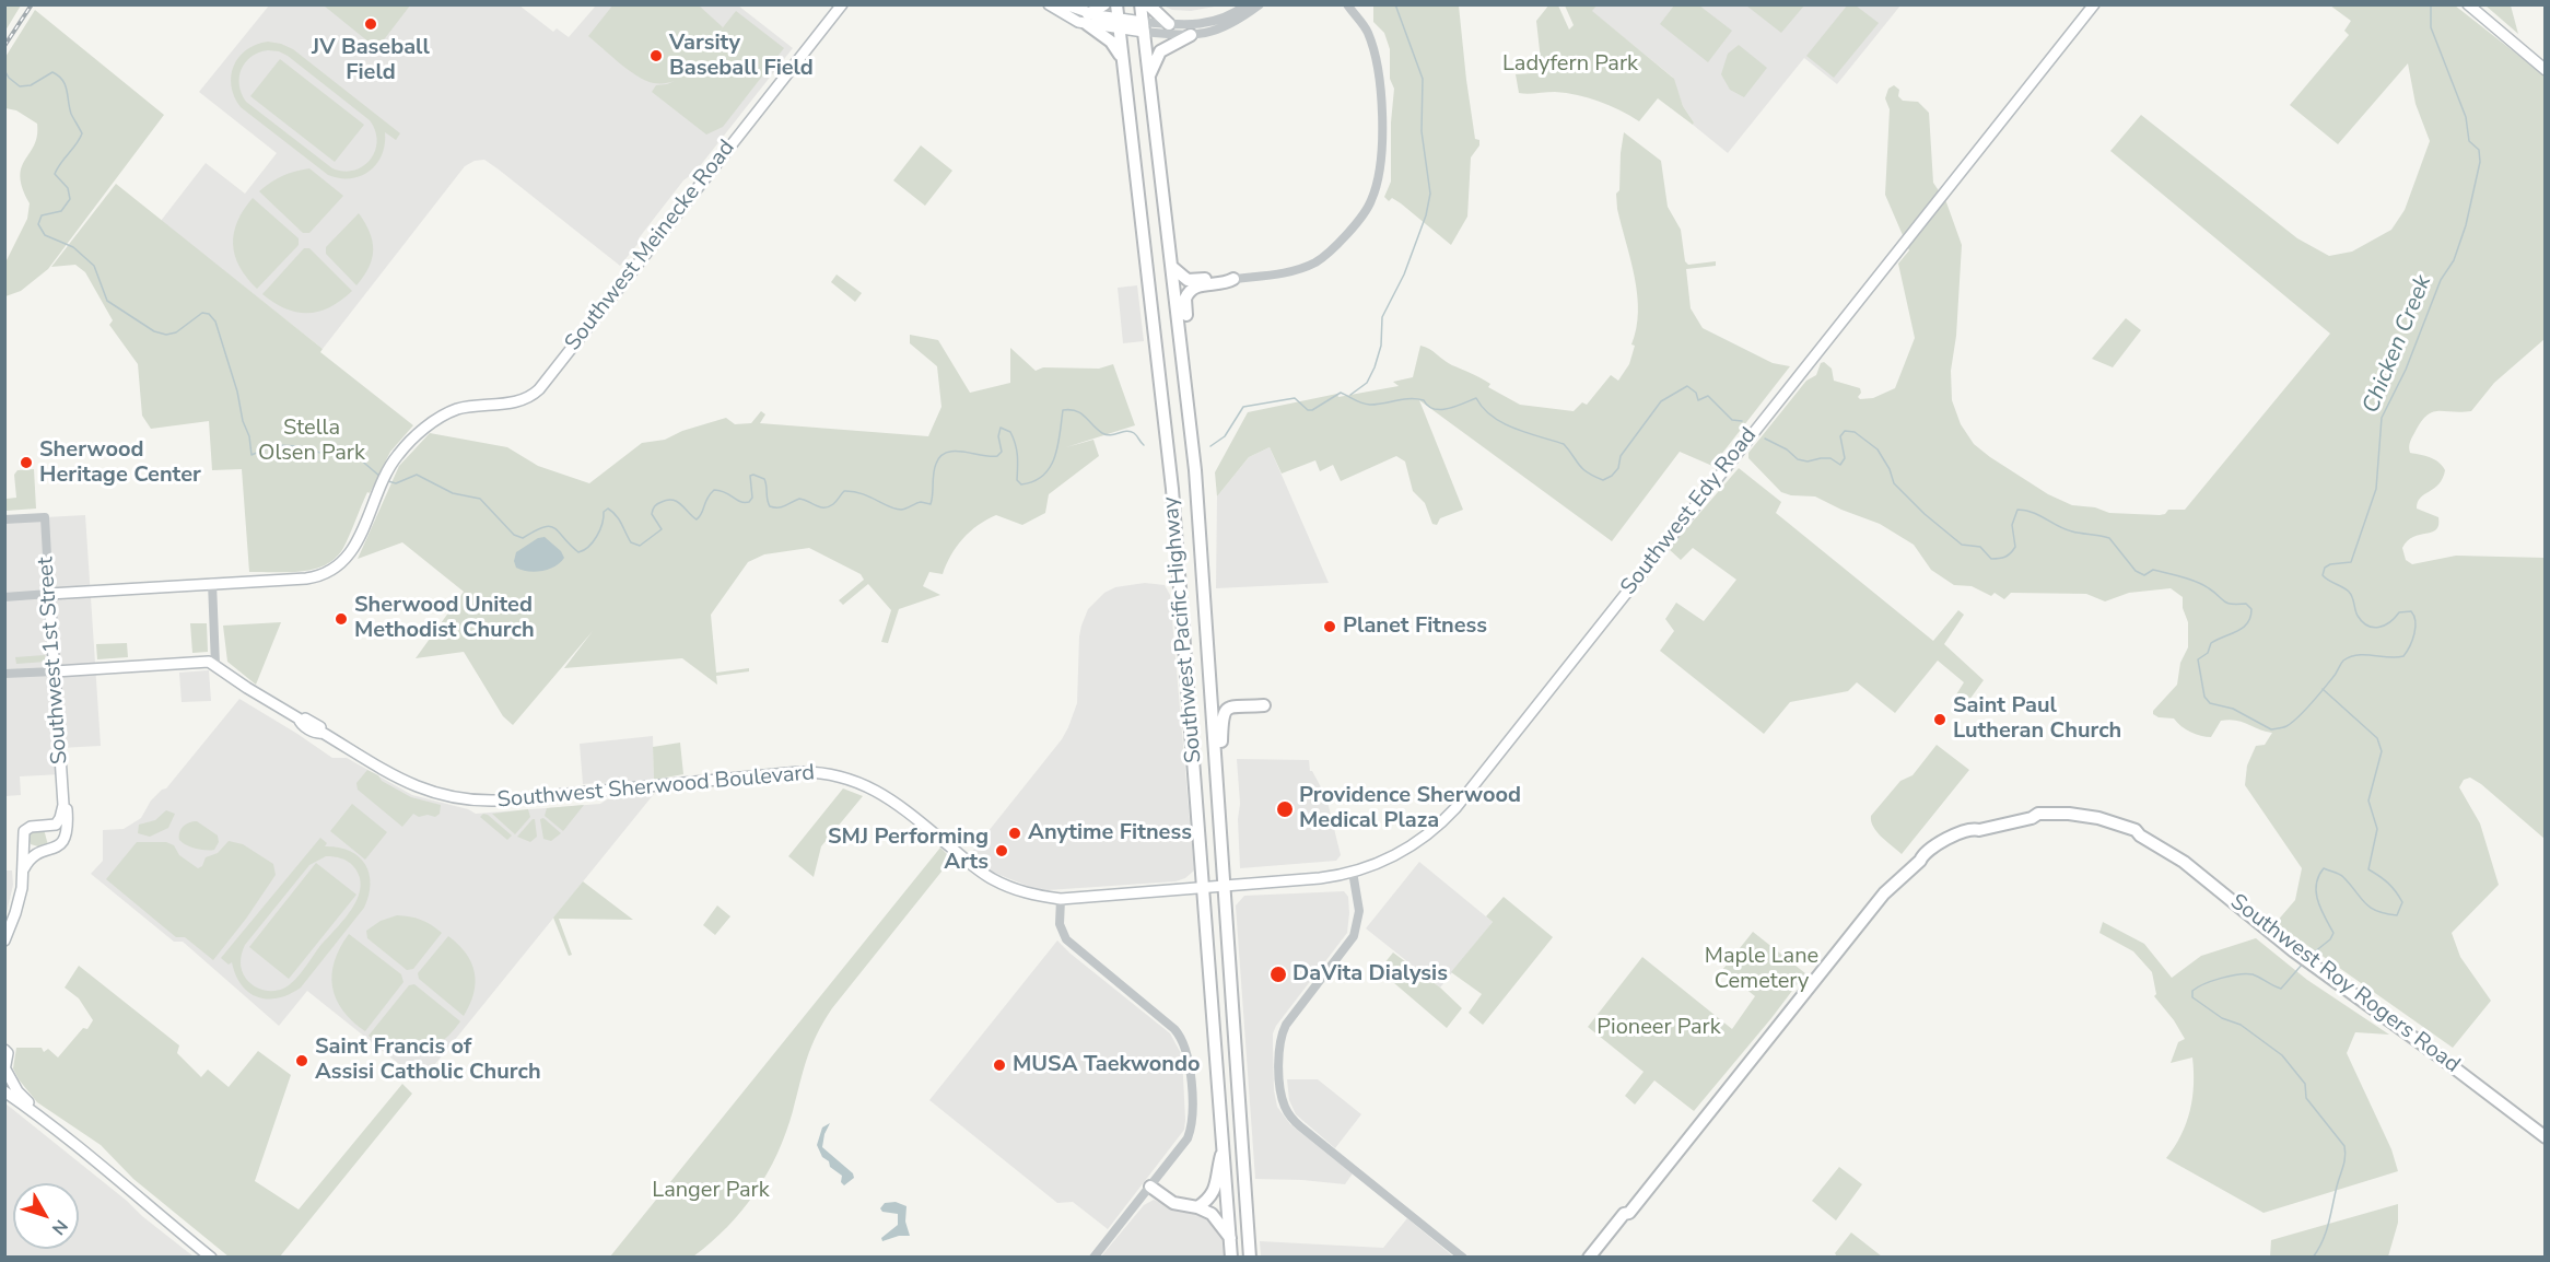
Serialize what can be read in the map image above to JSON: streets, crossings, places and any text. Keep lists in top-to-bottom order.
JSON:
{
  "streets": {
    "main road": [
      "Southwest Meinecke Road",
      "Southwest Edy Road",
      "Southwest Pacific Highway",
      "Southwest 1st Street",
      "Southwest Sherwood Boulevard",
      "Southwest Roy Rogers Road"
    ]
  },
  "crossings": [
    ["Southwest Meinecke Road", "Southwest 1st Street"],
    ["Southwest Edy Road", "Southwest Pacific Highway"],
    ["Southwest Edy Road", "Southwest Sherwood Boulevard"],
    ["Southwest Pacific Highway", "Southwest Sherwood Boulevard"]
  ],
  "water": ["Chicken Creek"],
  "parks": [
    "Ladyfern Park",
    "Stella Olsen Park",
    "Maple Lane Cemetery",
    "Pioneer Park",
    "Langer Park"
  ],
  "places": [
    "JV Baseball Field",
    "Varsity Baseball Field",
    "Sherwood Heritage Center",
    "Sherwood United Methodist Church",
    "Planet Fitness",
    "Saint Paul Lutheran Church",
    "Providence Sherwood Medical Plaza",
    "Anytime Fitness",
    "SMJ Performing Arts",
    "DaVita Dialysis",
    "Saint Francis of Assisi Catholic Church",
    "MUSA Taekwondo"
  ],
  "north": "bottom right"
}
